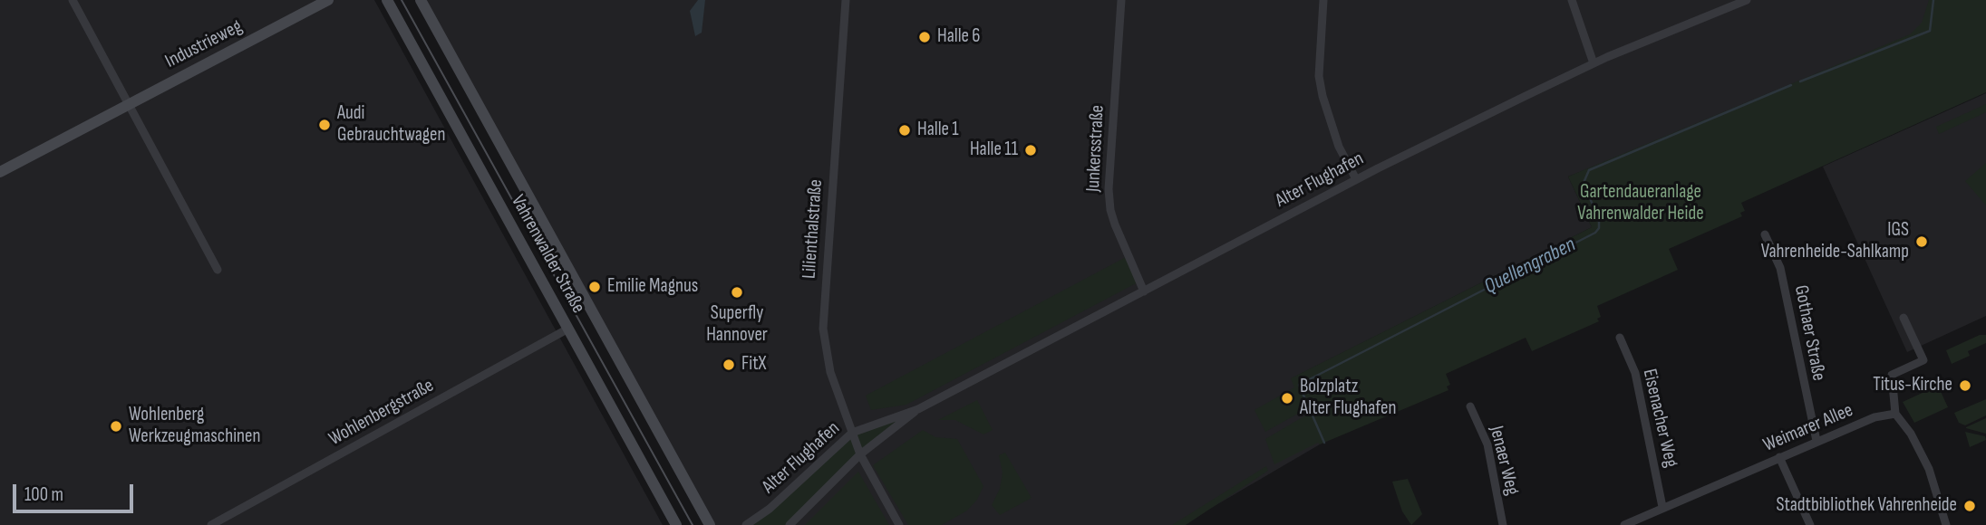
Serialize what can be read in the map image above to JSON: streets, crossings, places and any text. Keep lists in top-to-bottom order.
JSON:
{
  "streets": {
    "main road": ["Industrieweg", "Vahrenwalder Straße"],
    "street": [
      "Junkersstraße",
      "Alter Flughafen",
      "Lilienthalstraße",
      "Gothaer Straße",
      "Wohlenbergstraße",
      "Eisenacher Weg",
      "Weimarer Allee",
      "Jenaer Weg"
    ]
  },
  "crossings": [
    ["Junkersstraße", "Alter Flughafen"],
    ["Alter Flughafen", "Lilienthalstraße"],
    ["Vahrenwalder Straße", "Wohlenbergstraße"],
    ["Gothaer Straße", "Weimarer Allee"],
    ["Eisenacher Weg", "Weimarer Allee"]
  ],
  "water": ["Quellengraben"],
  "parks": ["Gartendaueranlage Vahrenwalder Heide"],
  "places": [
    "Halle 6",
    "Audi Gebrauchtwagen",
    "Halle 1",
    "Halle 11",
    "IGS Vahrenheide-Sahlkamp",
    "Emilie Magnus",
    "Superfly Hannover",
    "FitX",
    "Titus-Kirche",
    "Bolzplatz Alter Flughafen",
    "Wohlenberg Werkzeugmaschinen",
    "Stadtbibliothek Vahrenheide"
  ],
  "scale_bar": "100 m"
}
